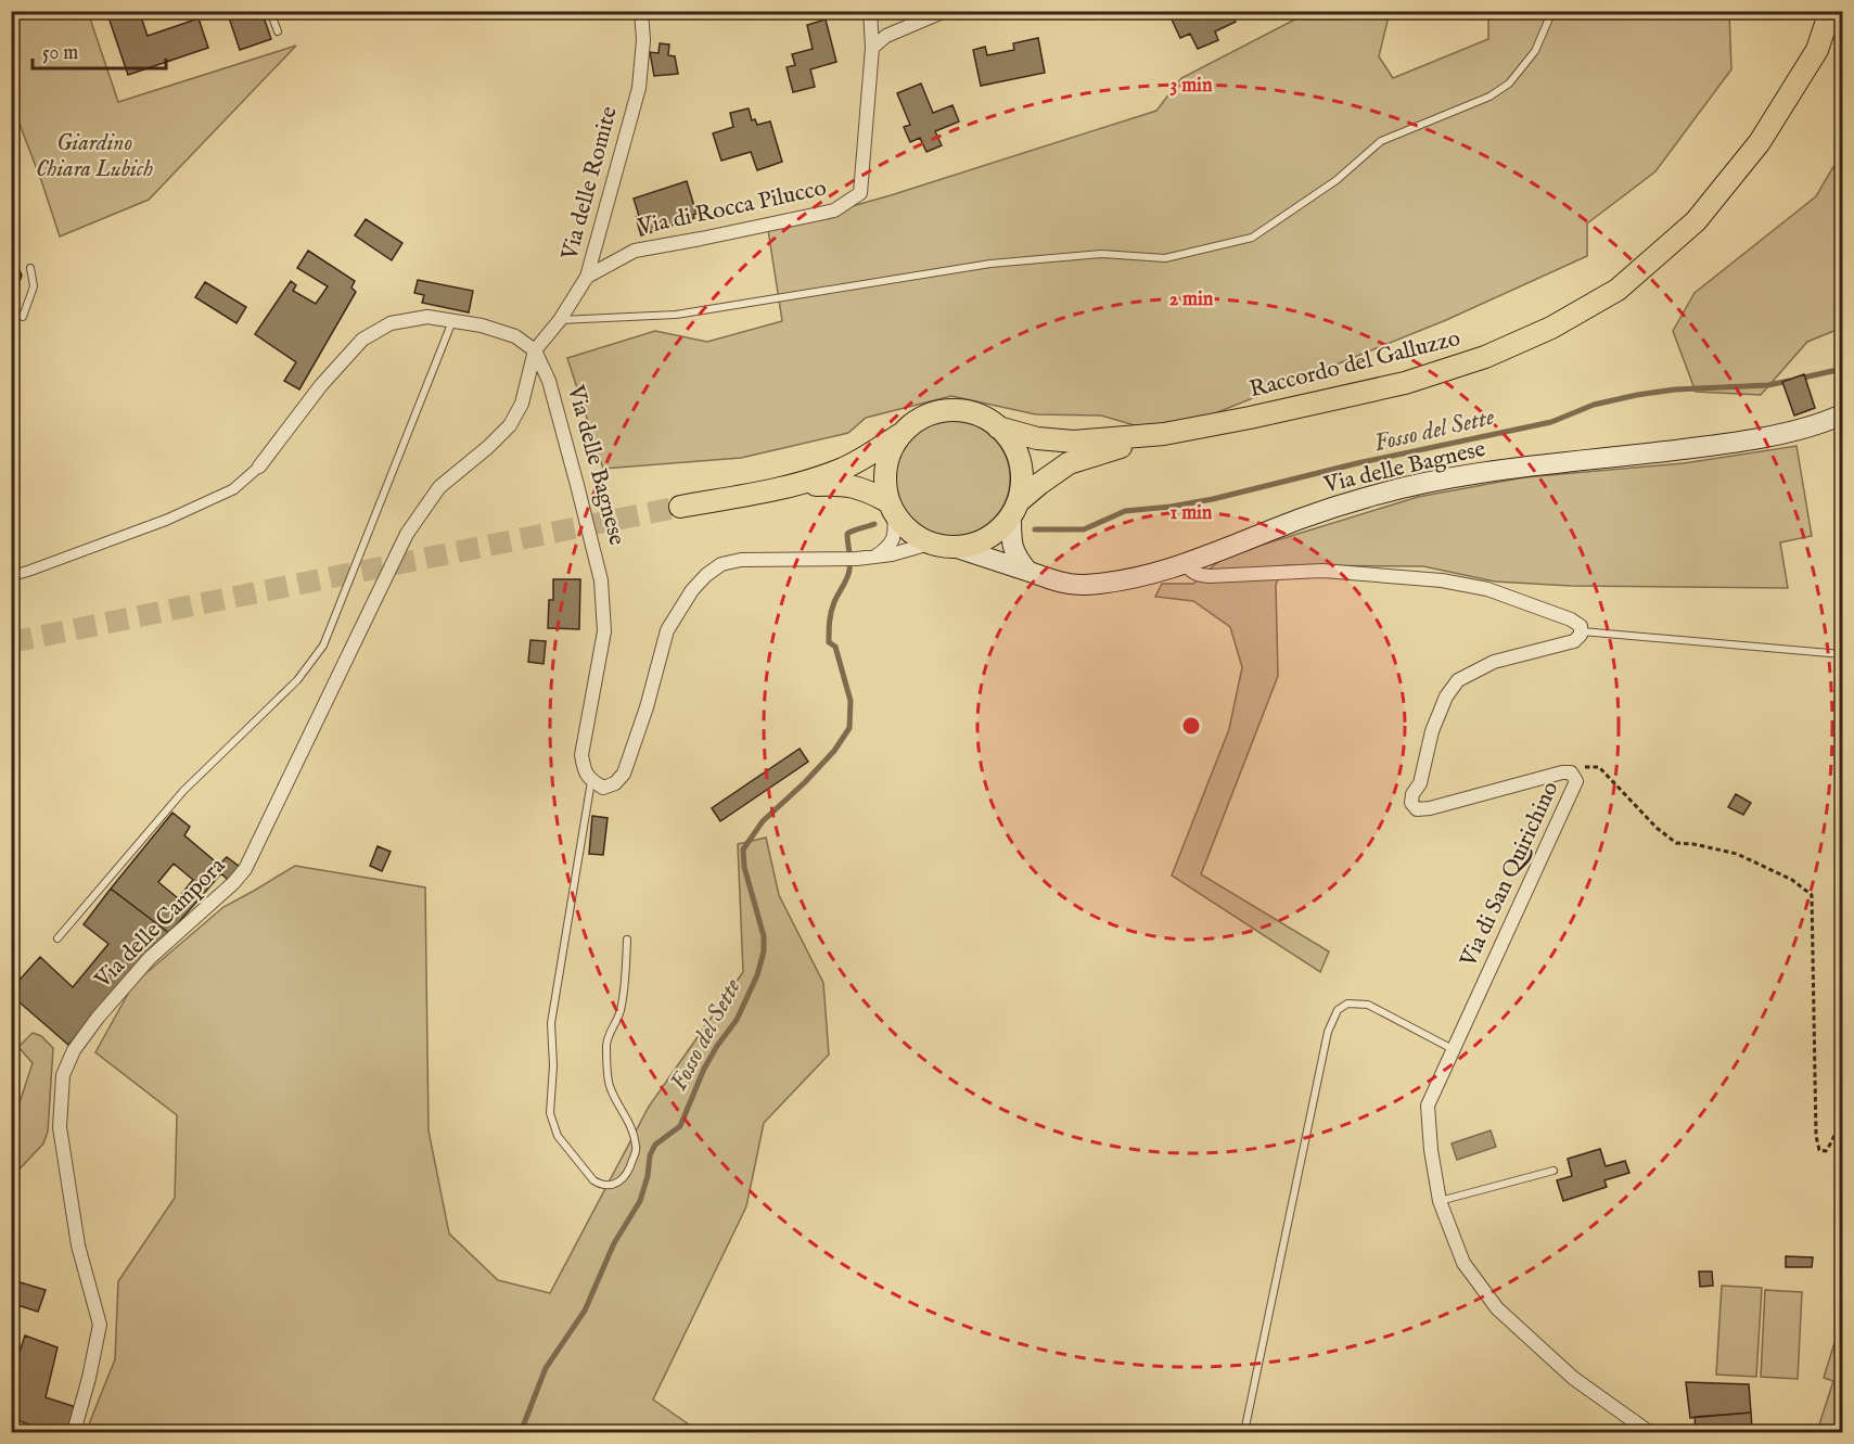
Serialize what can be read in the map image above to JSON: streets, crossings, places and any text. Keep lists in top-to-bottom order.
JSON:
{
  "streets": {
    "main road": ["Raccordo del Galluzzo", "Via delle Bagnese"],
    "street": [
      "Via delle Romite",
      "Via di Rocca Pilucco",
      "Via di San Quirichino",
      "Via delle Campora"
    ]
  },
  "crossings": [
    ["Via delle Romite", "Via di Rocca Pilucco"],
    ["Via delle Romite", "Via delle Bagnese"],
    ["Via delle Romite", "Via delle Campora"],
    ["Raccordo del Galluzzo", "Via delle Bagnese"],
    ["Via delle Bagnese", "Via delle Campora"]
  ],
  "water": ["Fosso del Sette"],
  "parks": ["Giardino Chiara Lubich"],
  "scale_bar": "50 m",
  "rings": ["3 min", "2 min", "1 min"]
}
